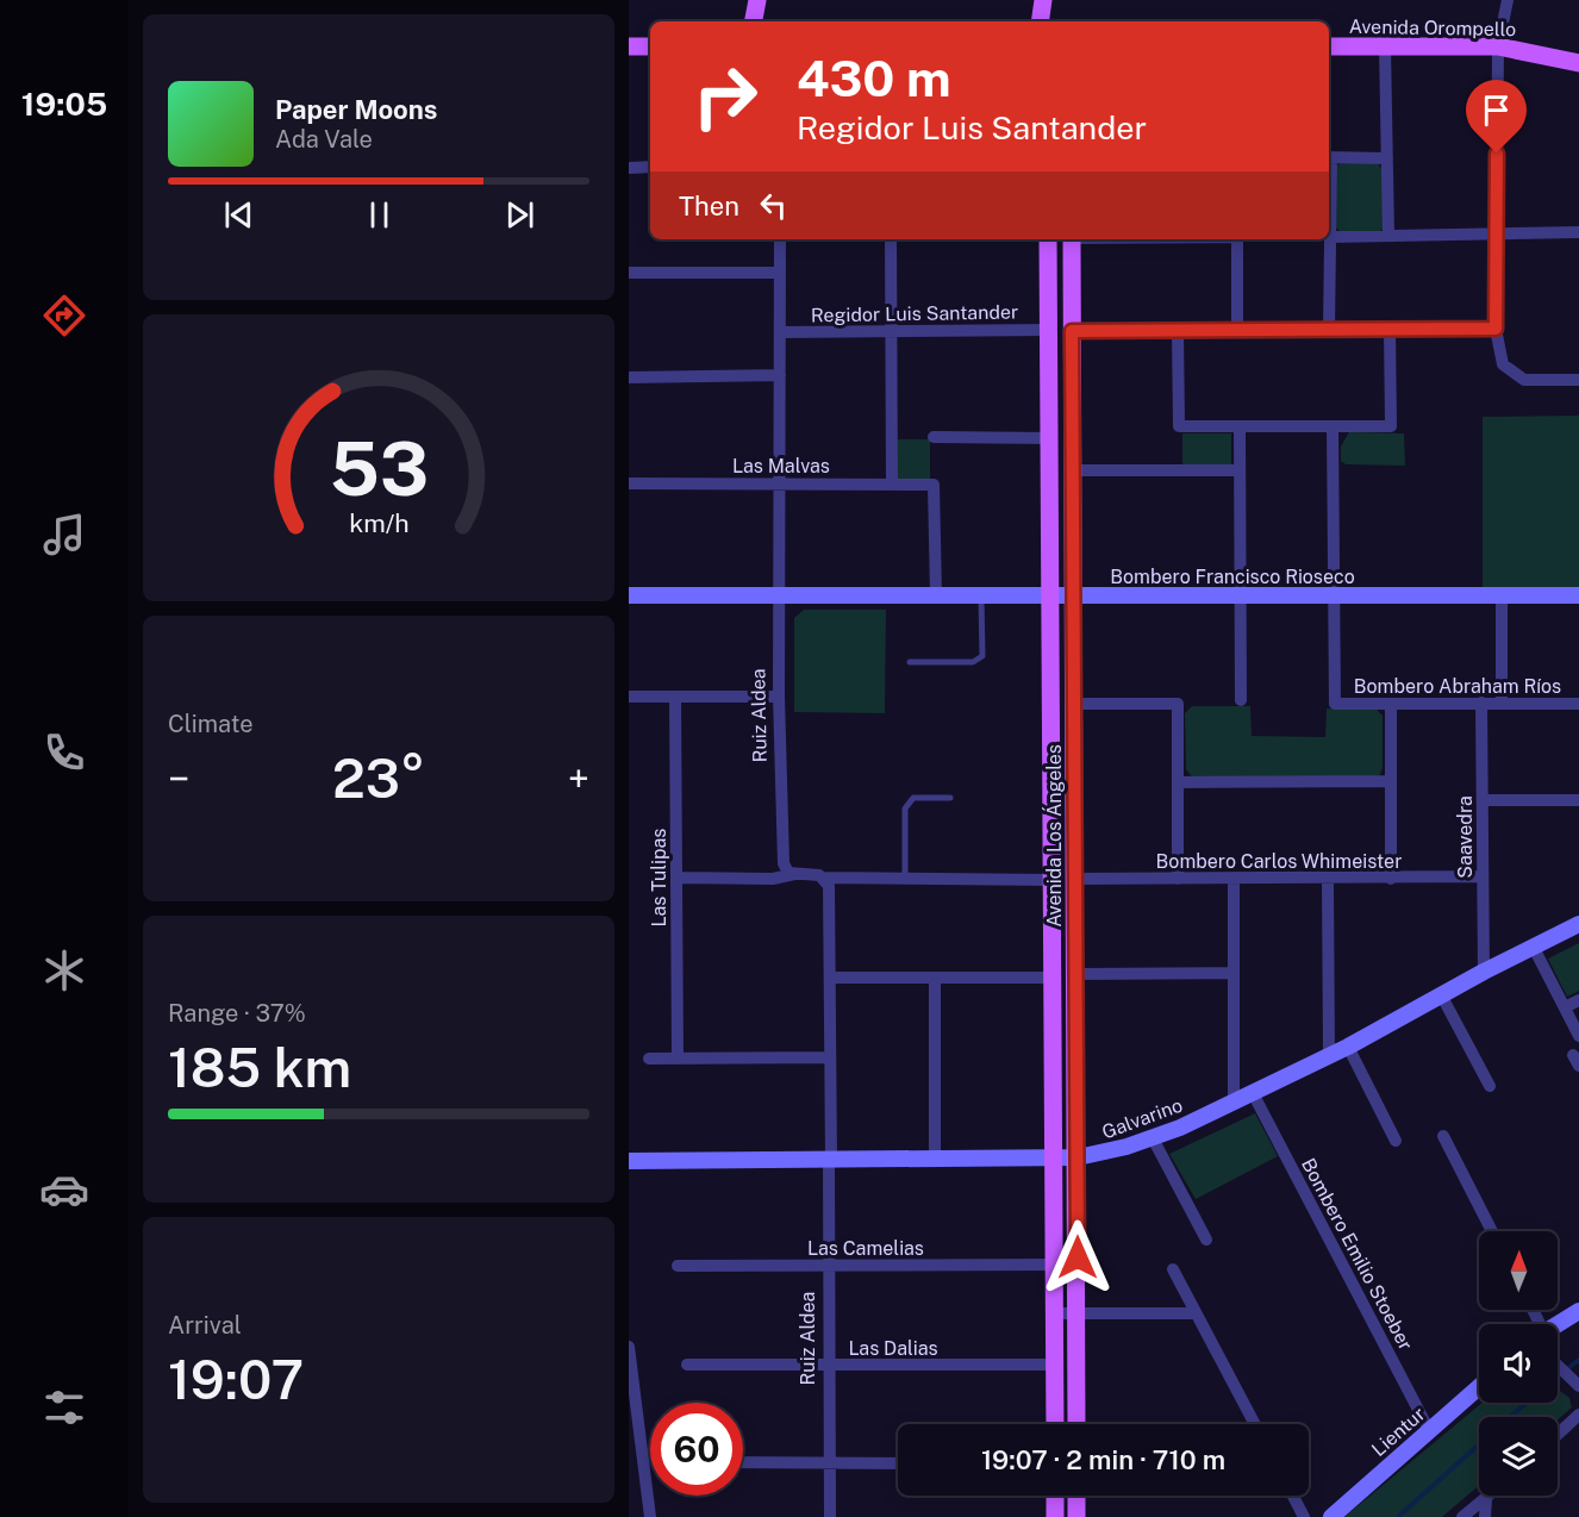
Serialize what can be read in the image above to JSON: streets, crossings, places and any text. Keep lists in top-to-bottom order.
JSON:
{
  "streets": {
    "main road": [
      "Avenida Orompello",
      "Bombero Francisco Rioseco",
      "Avenida Los Ángeles",
      "Galvarino",
      "Lientur"
    ],
    "street": [
      "Regidor Luis Santander",
      "Las Malvas",
      "Bombero Abraham Ríos",
      "Ruiz Aldea",
      "Saavedra",
      "Bombero Carlos Whimeister",
      "Las Tulipas",
      "Las Camelias",
      "Bombero Emilio Stoeber",
      "Las Dalias"
    ]
  },
  "crossings": [
    ["Regidor Luis Santander", "Ruiz Aldea"],
    ["Regidor Luis Santander", "Avenida Los Ángeles"],
    ["Las Malvas", "Bombero Francisco Rioseco"],
    ["Las Malvas", "Ruiz Aldea"],
    ["Bombero Francisco Rioseco", "Bombero Abraham Ríos"],
    ["Bombero Francisco Rioseco", "Ruiz Aldea"],
    ["Bombero Francisco Rioseco", "Avenida Los Ángeles"],
    ["Bombero Abraham Ríos", "Saavedra"],
    ["Ruiz Aldea", "Galvarino"],
    ["Ruiz Aldea", "Las Camelias"],
    ["Ruiz Aldea", "Las Dalias"],
    ["Avenida Los Ángeles", "Bombero Carlos Whimeister"],
    ["Avenida Los Ángeles", "Galvarino"],
    ["Avenida Los Ángeles", "Las Camelias"],
    ["Avenida Los Ángeles", "Las Dalias"],
    ["Saavedra", "Bombero Carlos Whimeister"],
    ["Saavedra", "Galvarino"],
    ["Galvarino", "Bombero Emilio Stoeber"],
    ["Bombero Emilio Stoeber", "Lientur"]
  ],
  "north": "top",
  "page": {
    "tabs": "19:05",
    "turn": ["430 m", "Regidor Luis Santander"],
    "song": ["Paper Moons", "Ada Vale"],
    "then": "Then",
    "tile": [
      "Climate",
      ["Range · 37%", "185 km"],
      ["Arrival", "19:07"]
    ],
    "heat": ["−", "23°", "+"],
    "limit": "60",
    "trip": "19:07 · 2 min · 710 m",
    "gauge": ["53", "km/h"]
  }
}
